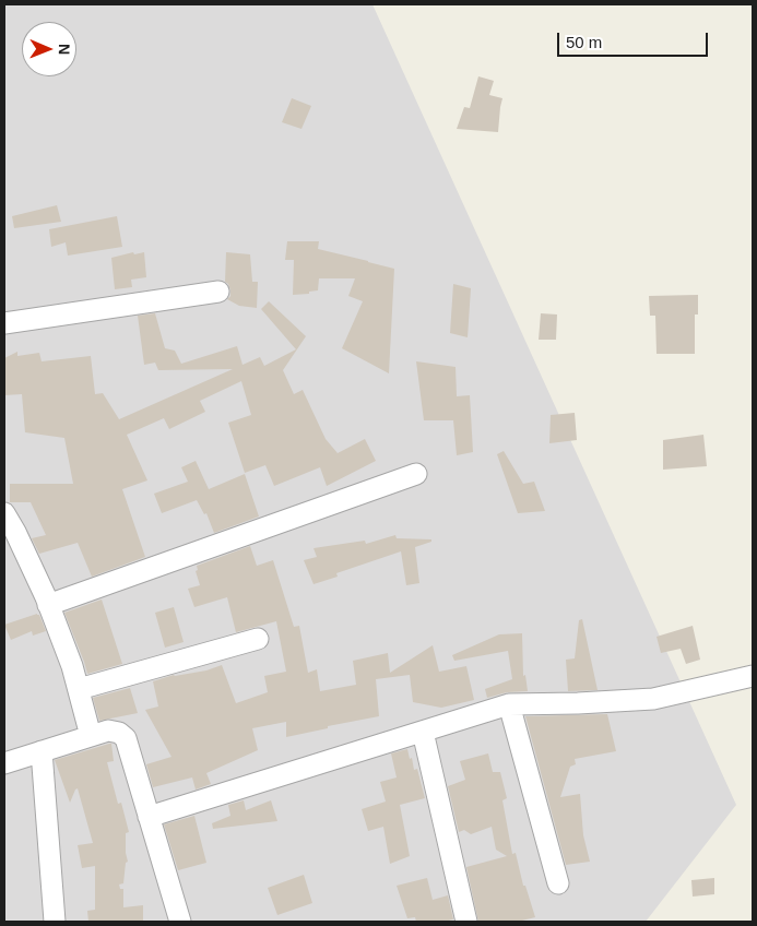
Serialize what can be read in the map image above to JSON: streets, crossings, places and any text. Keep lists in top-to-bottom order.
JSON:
{
  "scale_bar": "50 m",
  "north": "right"
}
